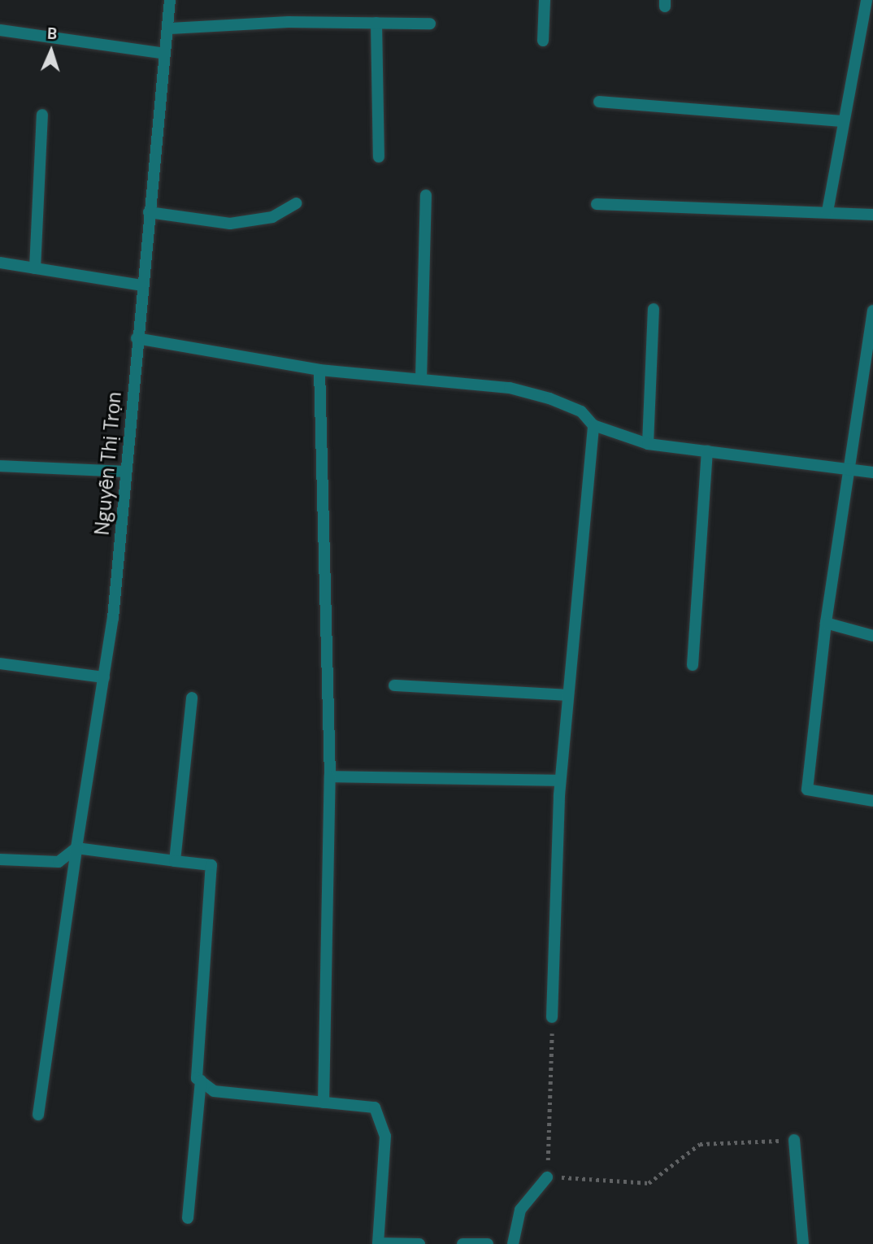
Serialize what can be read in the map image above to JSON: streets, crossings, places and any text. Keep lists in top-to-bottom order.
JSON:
{
  "streets": {
    "street": ["Nguyễn Thị Trọn"]
  },
  "north": "top"
}
